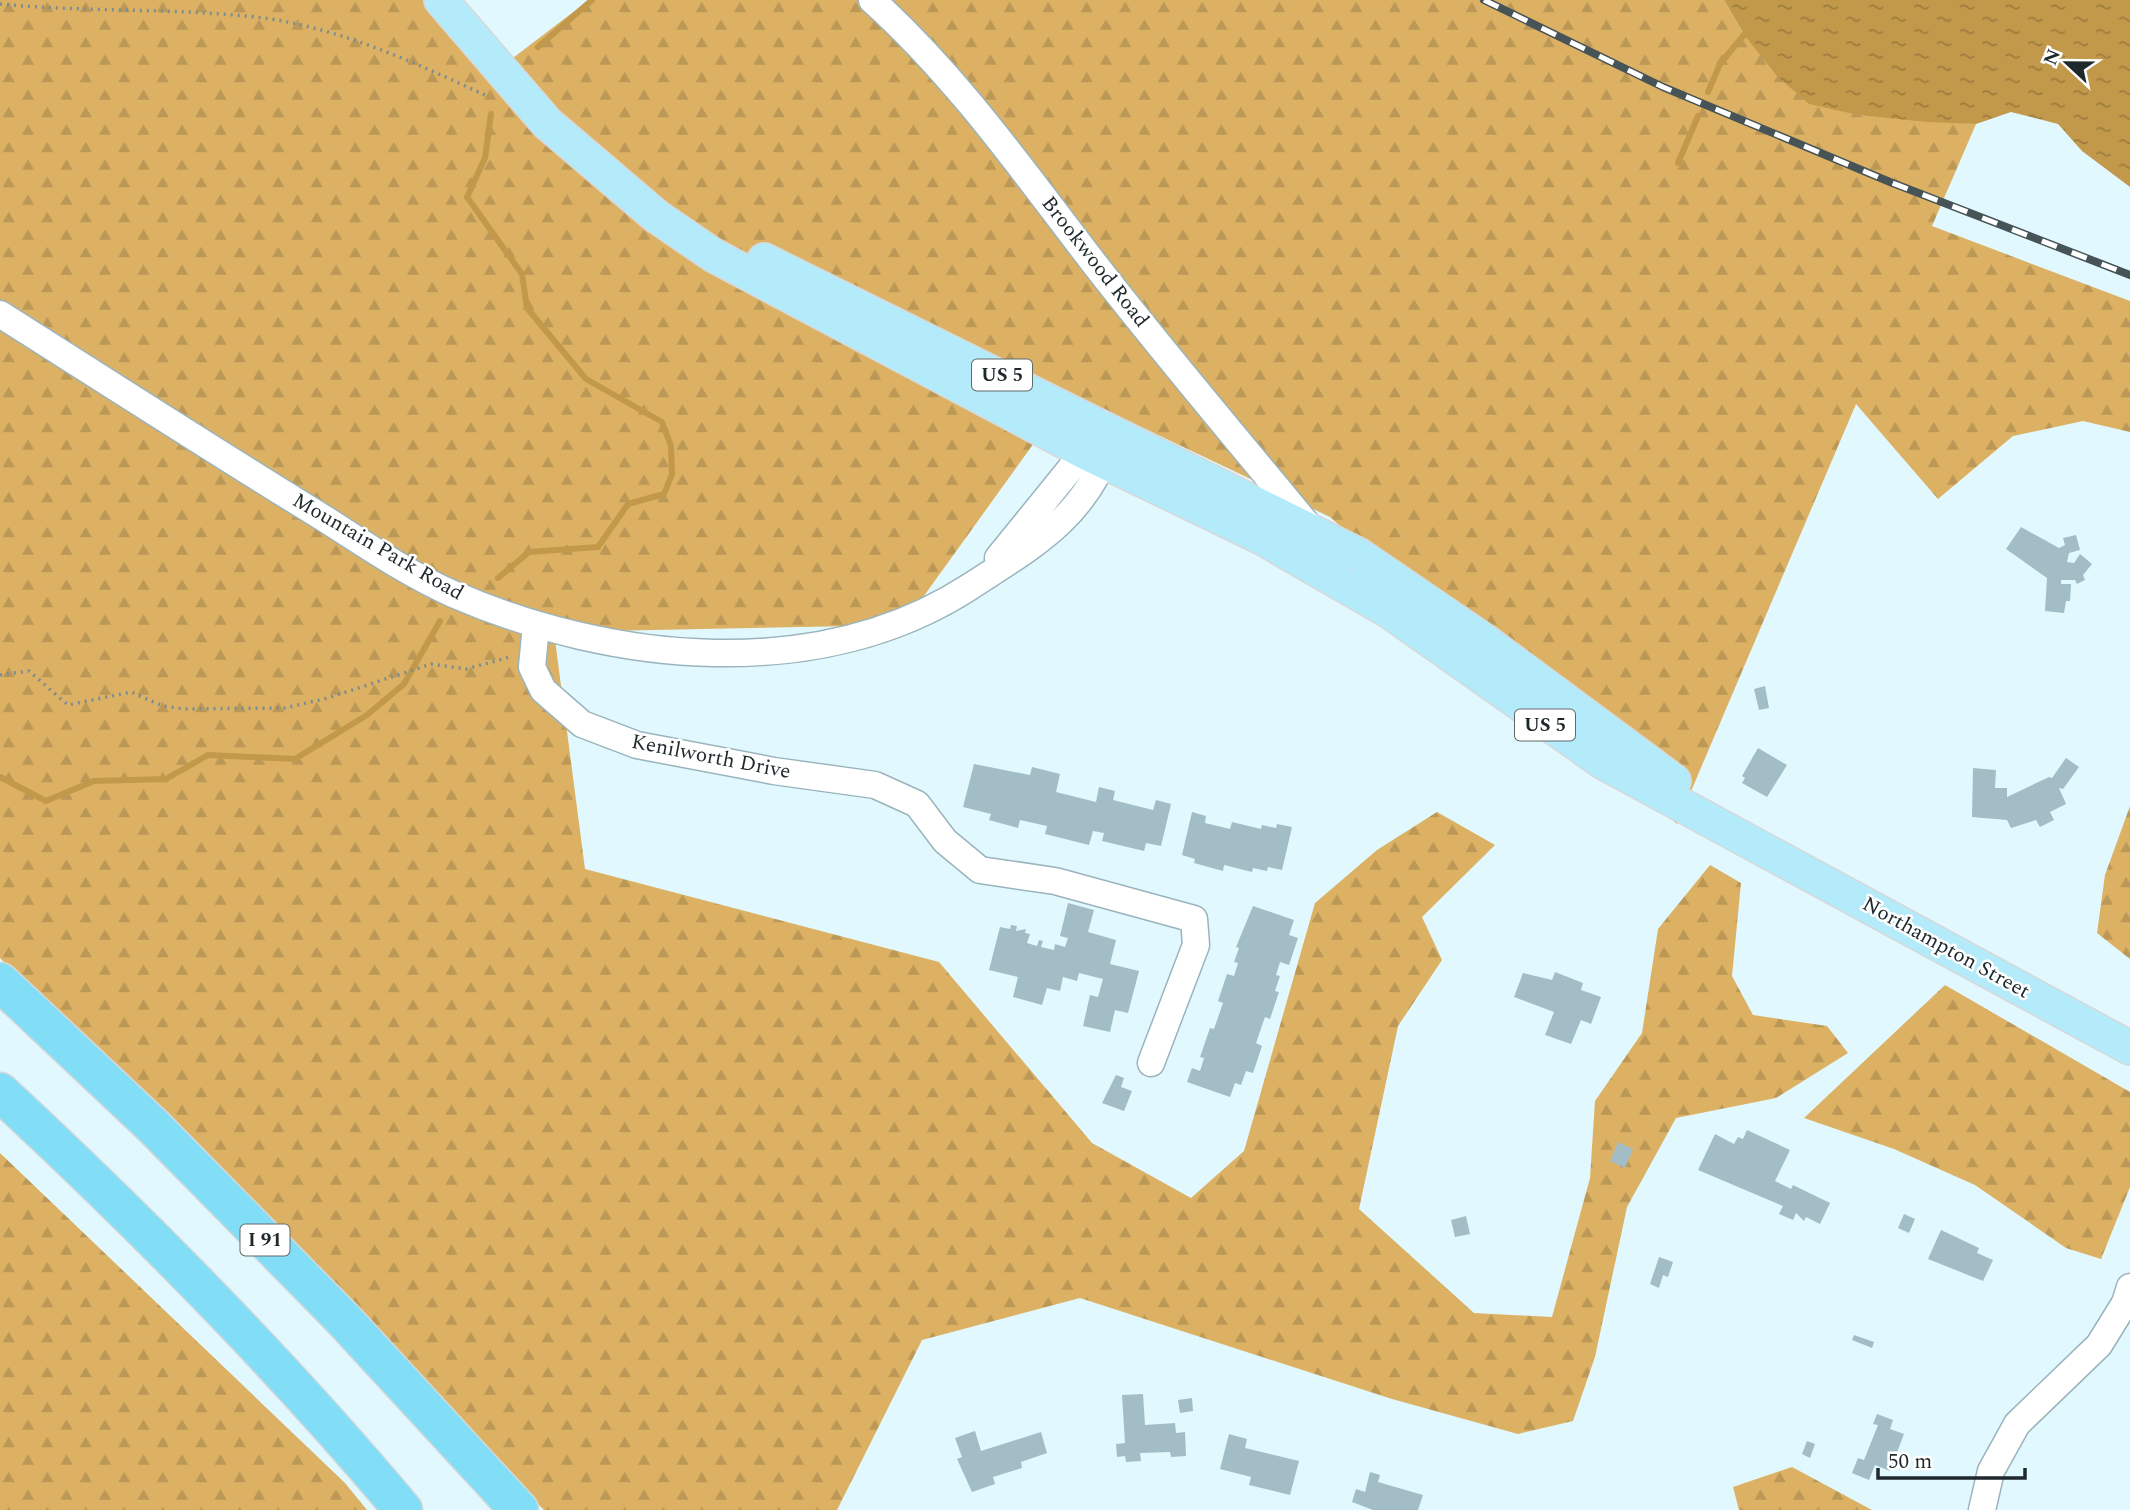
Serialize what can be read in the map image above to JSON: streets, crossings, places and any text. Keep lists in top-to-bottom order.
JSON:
{
  "streets": {
    "highway": ["I 91"],
    "main road": ["US 5", "Northampton Street"],
    "street": ["Brookwood Road", "Mountain Park Road", "Kenilworth Drive"]
  },
  "crossings": [
    ["Brookwood Road", "US 5"],
    ["US 5", "Mountain Park Road"],
    ["US 5", "Northampton Street"],
    ["Mountain Park Road", "Kenilworth Drive"]
  ],
  "scale_bar": "50 m",
  "north": "left"
}
